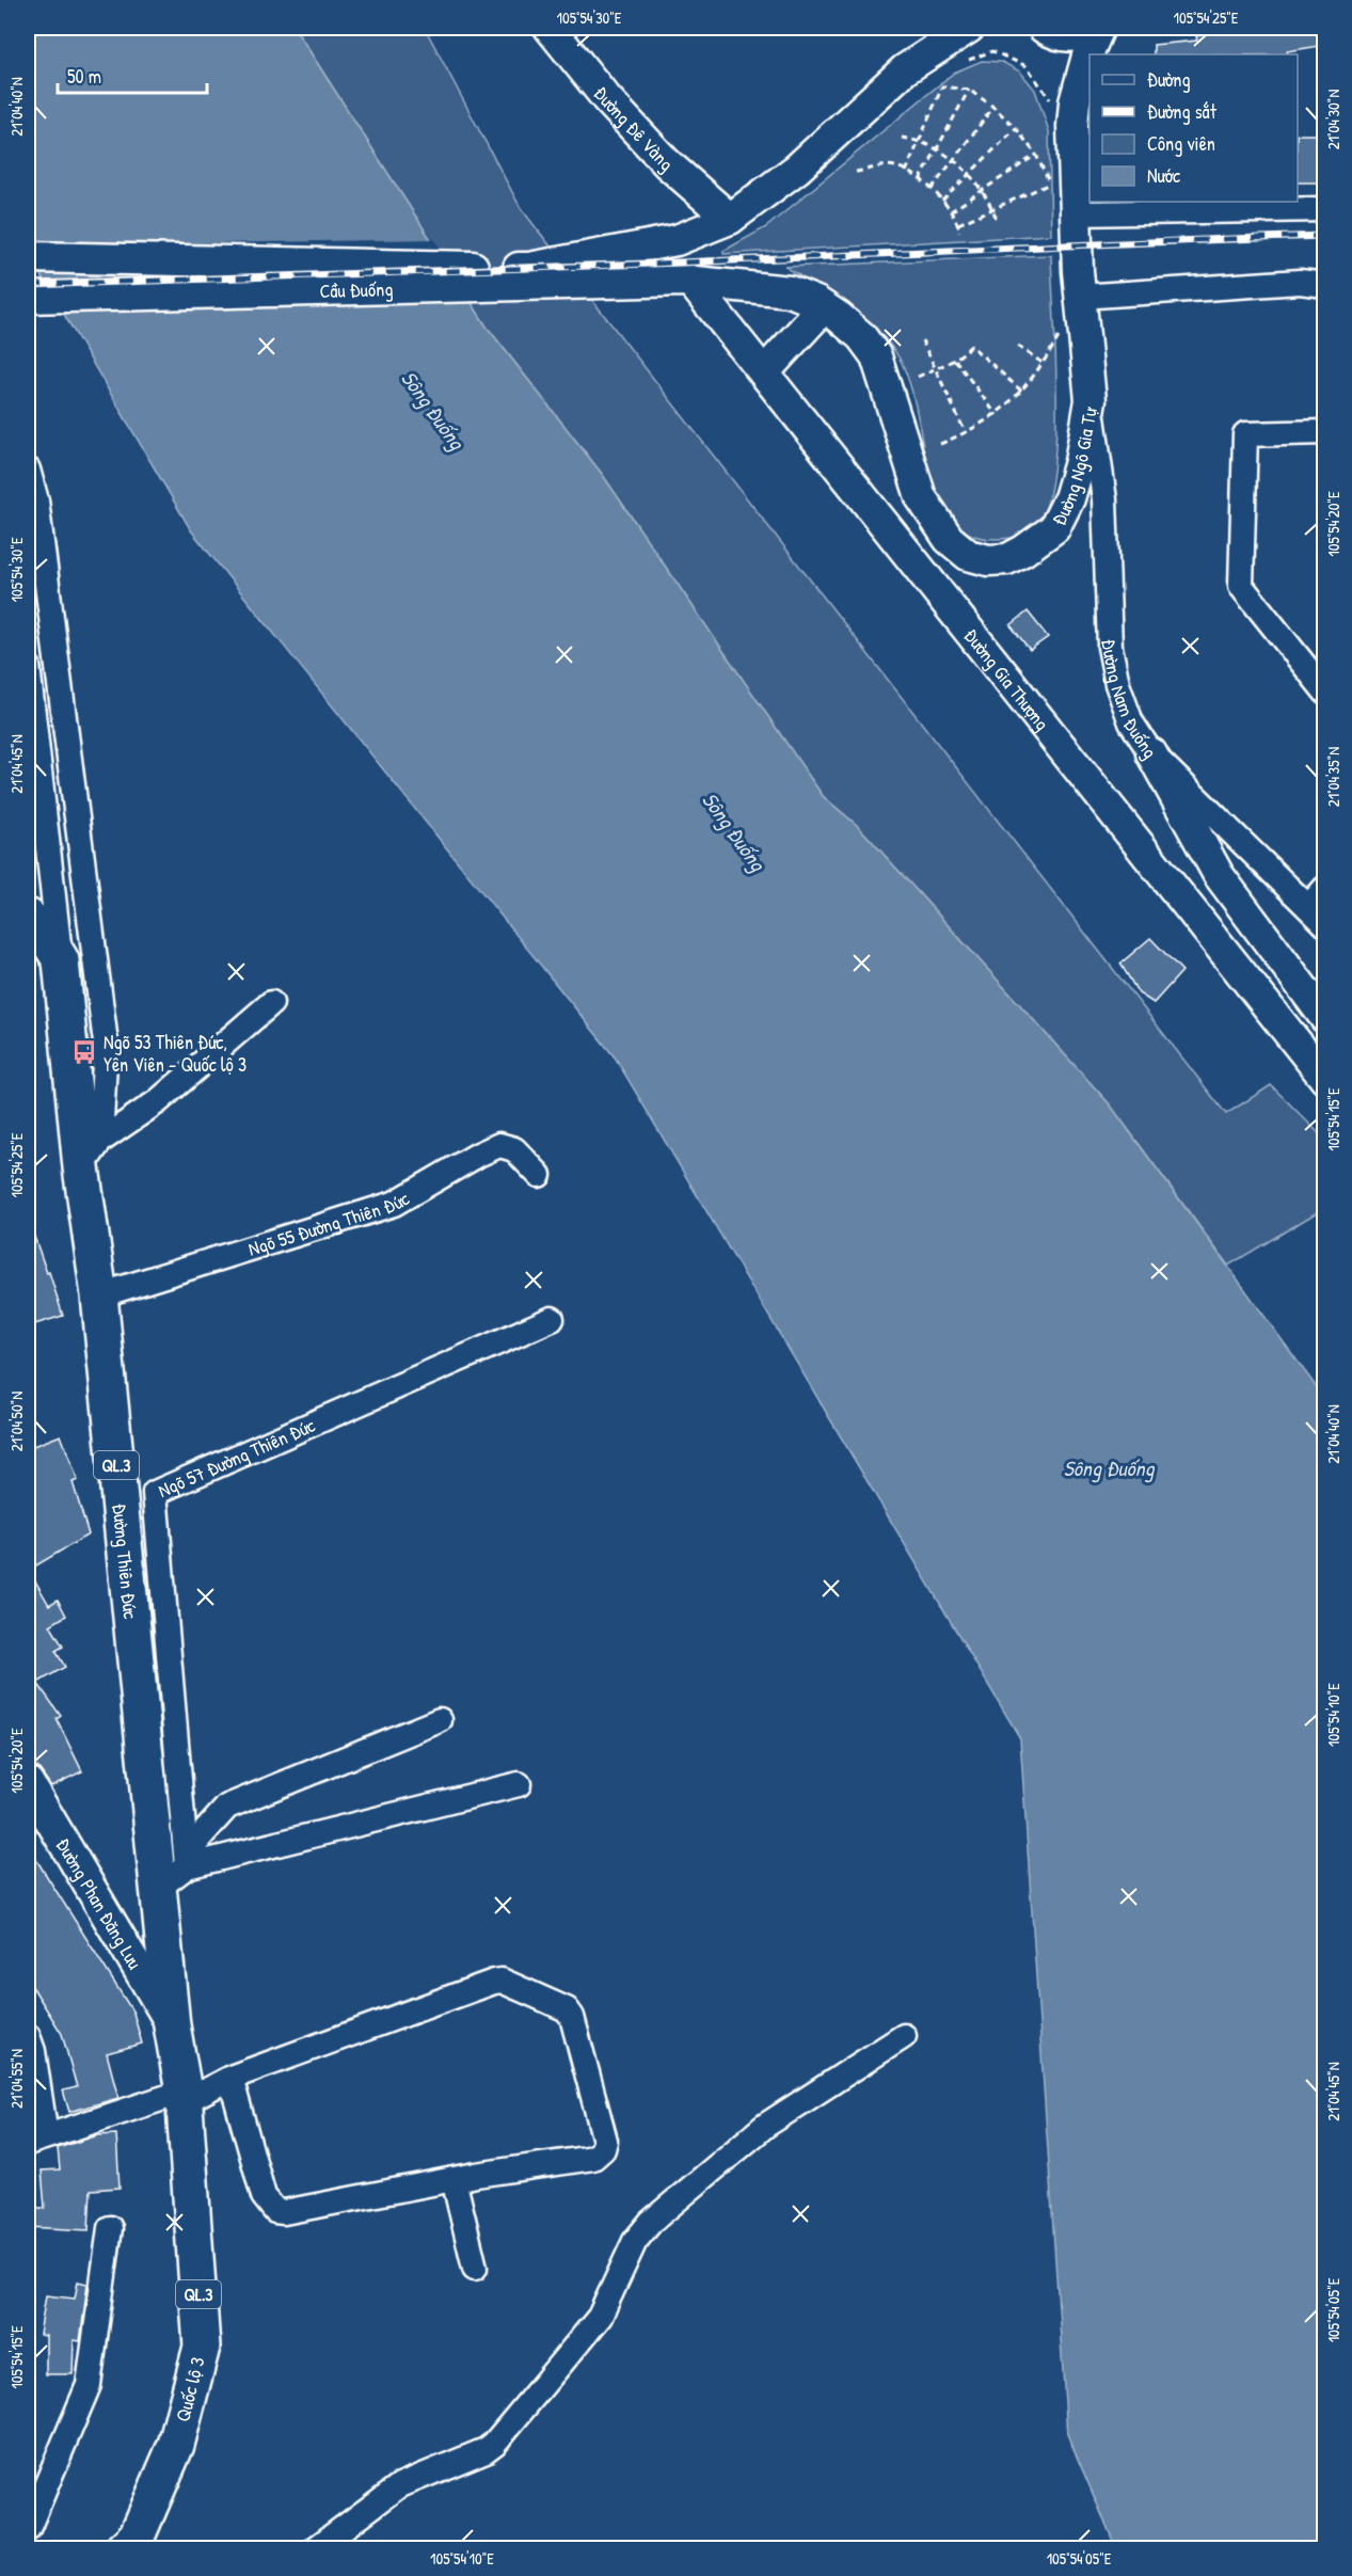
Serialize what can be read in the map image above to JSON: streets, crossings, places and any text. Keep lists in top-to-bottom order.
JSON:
{
  "streets": {
    "highway": ["QL.3", "Đường Thiên Đức", "Quốc lộ 3"],
    "main road": [
      "Đường Đê Vàng",
      "Cầu Đuống",
      "Đường Ngô Gia Tự",
      "Đường Gia Thượng",
      "Đường Phan Đăng Lưu"
    ],
    "street": ["Đường Nam Đuống", "Ngõ 55 Đường Thiên Đức", "Ngõ 57 Đường Thiên Đức"]
  },
  "crossings": [
    ["Đường Đê Vàng", "Cầu Đuống"],
    ["Cầu Đuống", "Đường Ngô Gia Tự"],
    ["Cầu Đuống", "Đường Gia Thượng"],
    ["Đường Ngô Gia Tự", "Đường Gia Thượng"],
    ["Đường Ngô Gia Tự", "Đường Nam Đuống"],
    ["Ngõ 55 Đường Thiên Đức", "Đường Thiên Đức"],
    ["Ngõ 57 Đường Thiên Đức", "Đường Thiên Đức"],
    ["Đường Thiên Đức", "Đường Phan Đăng Lưu"],
    ["Đường Thiên Đức", "Quốc lộ 3"],
    ["Đường Phan Đăng Lưu", "Quốc lộ 3"]
  ],
  "water": ["Sông Đuống"],
  "places": {
    "bus stop": ["Ngõ 53 Thiên Đức, Yên Viên - Quốc lộ 3"]
  },
  "legend": [
    "Đường",
    "Đường sắt",
    "Công viên",
    "Nước"
  ],
  "scale_bar": "50 m",
  "coordinates": [
    "105°54'30\"E",
    "105°54'25\"E",
    "21°04'40\"N",
    "21°04'30\"N",
    "105°54'20\"E",
    "21°04'45\"N",
    "21°04'35\"N",
    "105°54'15\"E",
    "21°04'50\"N",
    "105°54'10\"E",
    "21°04'55\"N",
    "105°54'05\"E"
  ]
}
